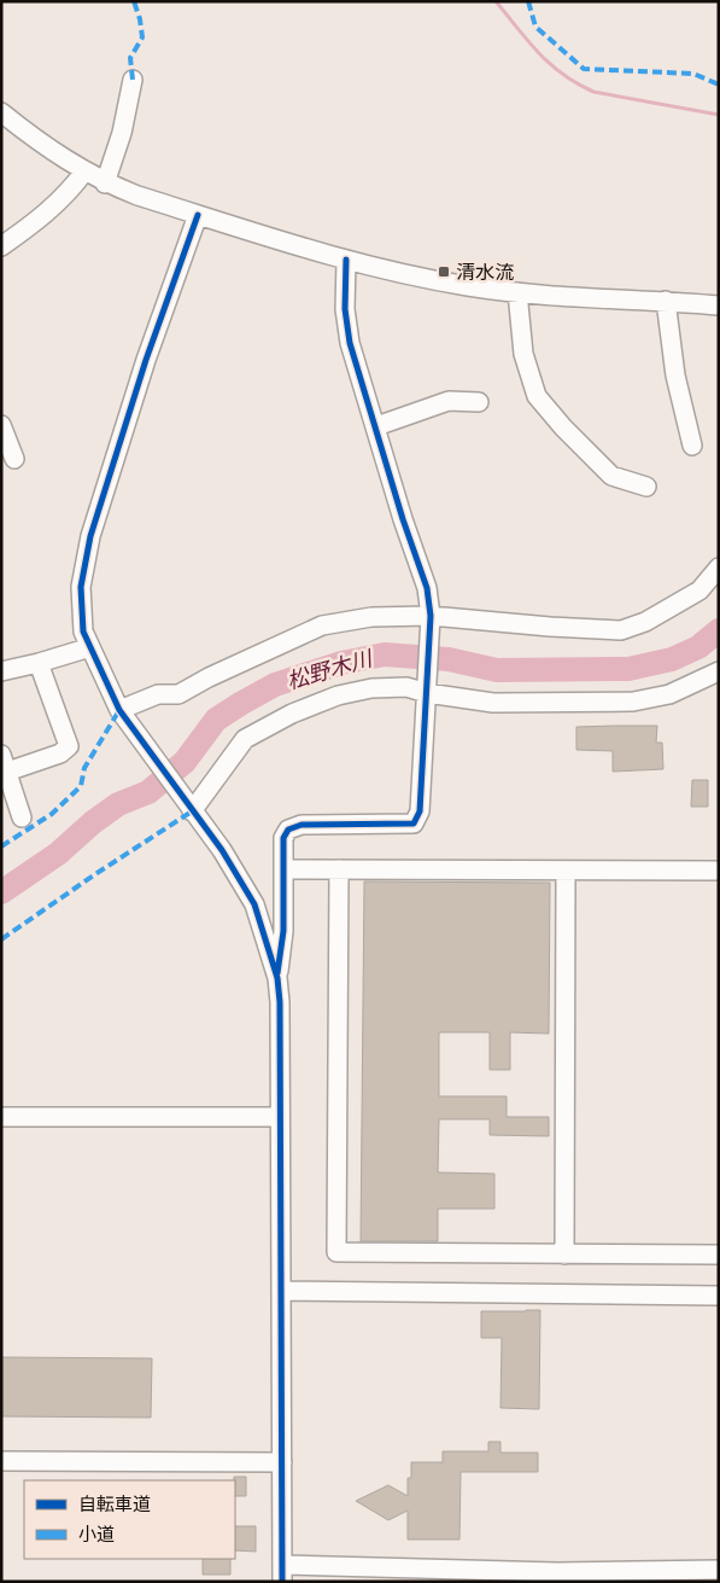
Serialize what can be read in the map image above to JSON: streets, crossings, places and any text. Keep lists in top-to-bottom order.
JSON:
{
  "water": ["松野木川"],
  "places": {
    "transit": ["清水流"]
  },
  "legend": ["自転車道", "小道"]
}
